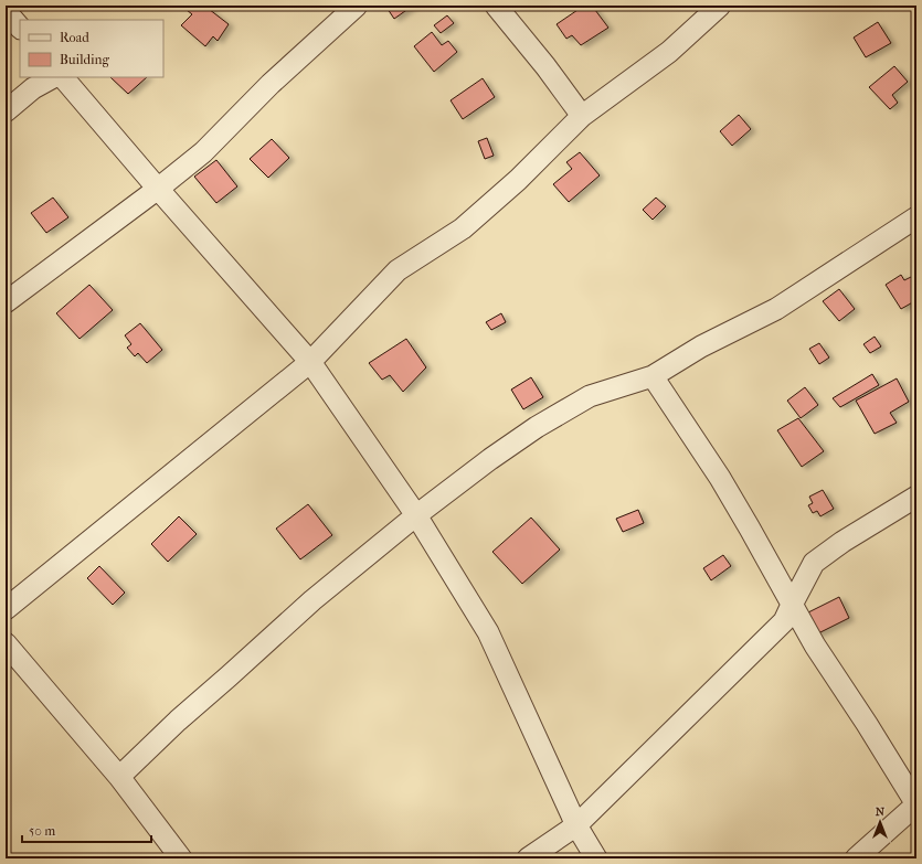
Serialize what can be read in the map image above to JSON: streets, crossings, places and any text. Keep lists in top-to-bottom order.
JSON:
{
  "legend": ["Road", "Building"],
  "scale_bar": "50 m",
  "north": "top"
}
